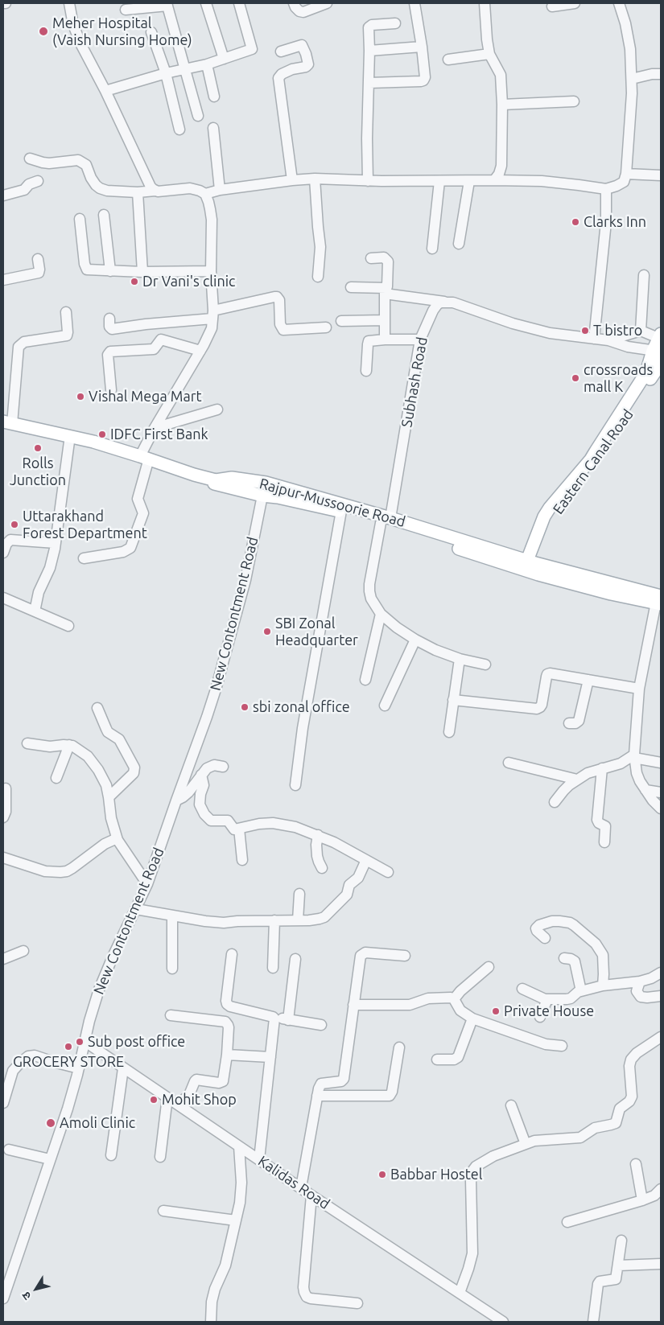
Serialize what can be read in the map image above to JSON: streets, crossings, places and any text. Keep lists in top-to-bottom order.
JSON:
{
  "streets": {
    "main road": ["Eastern Canal Road", "Rajpur-Mussoorie Road"],
    "street": ["Subhash Road", "New Contontment Road", "Kalidas Road"]
  },
  "crossings": [
    ["Subhash Road", "Rajpur-Mussoorie Road"],
    ["Eastern Canal Road", "Rajpur-Mussoorie Road"],
    ["Rajpur-Mussoorie Road", "New Contontment Road"],
    ["New Contontment Road", "Kalidas Road"]
  ],
  "places": [
    "Meher Hospital (Vaish Nursing Home)",
    "Clarks Inn",
    "Dr Vani's clinic",
    "T bistro",
    "crossroads mall K",
    "Vishal Mega Mart",
    "IDFC First Bank",
    "Rolls Junction",
    "Uttarakhand Forest Department",
    "SBI Zonal Headquarter",
    "sbi zonal office",
    "Private House",
    "Sub post office",
    "GROCERY STORE",
    "Mohit Shop",
    "Amoli Clinic",
    "Babbar Hostel"
  ],
  "north": "bottom left"
}
